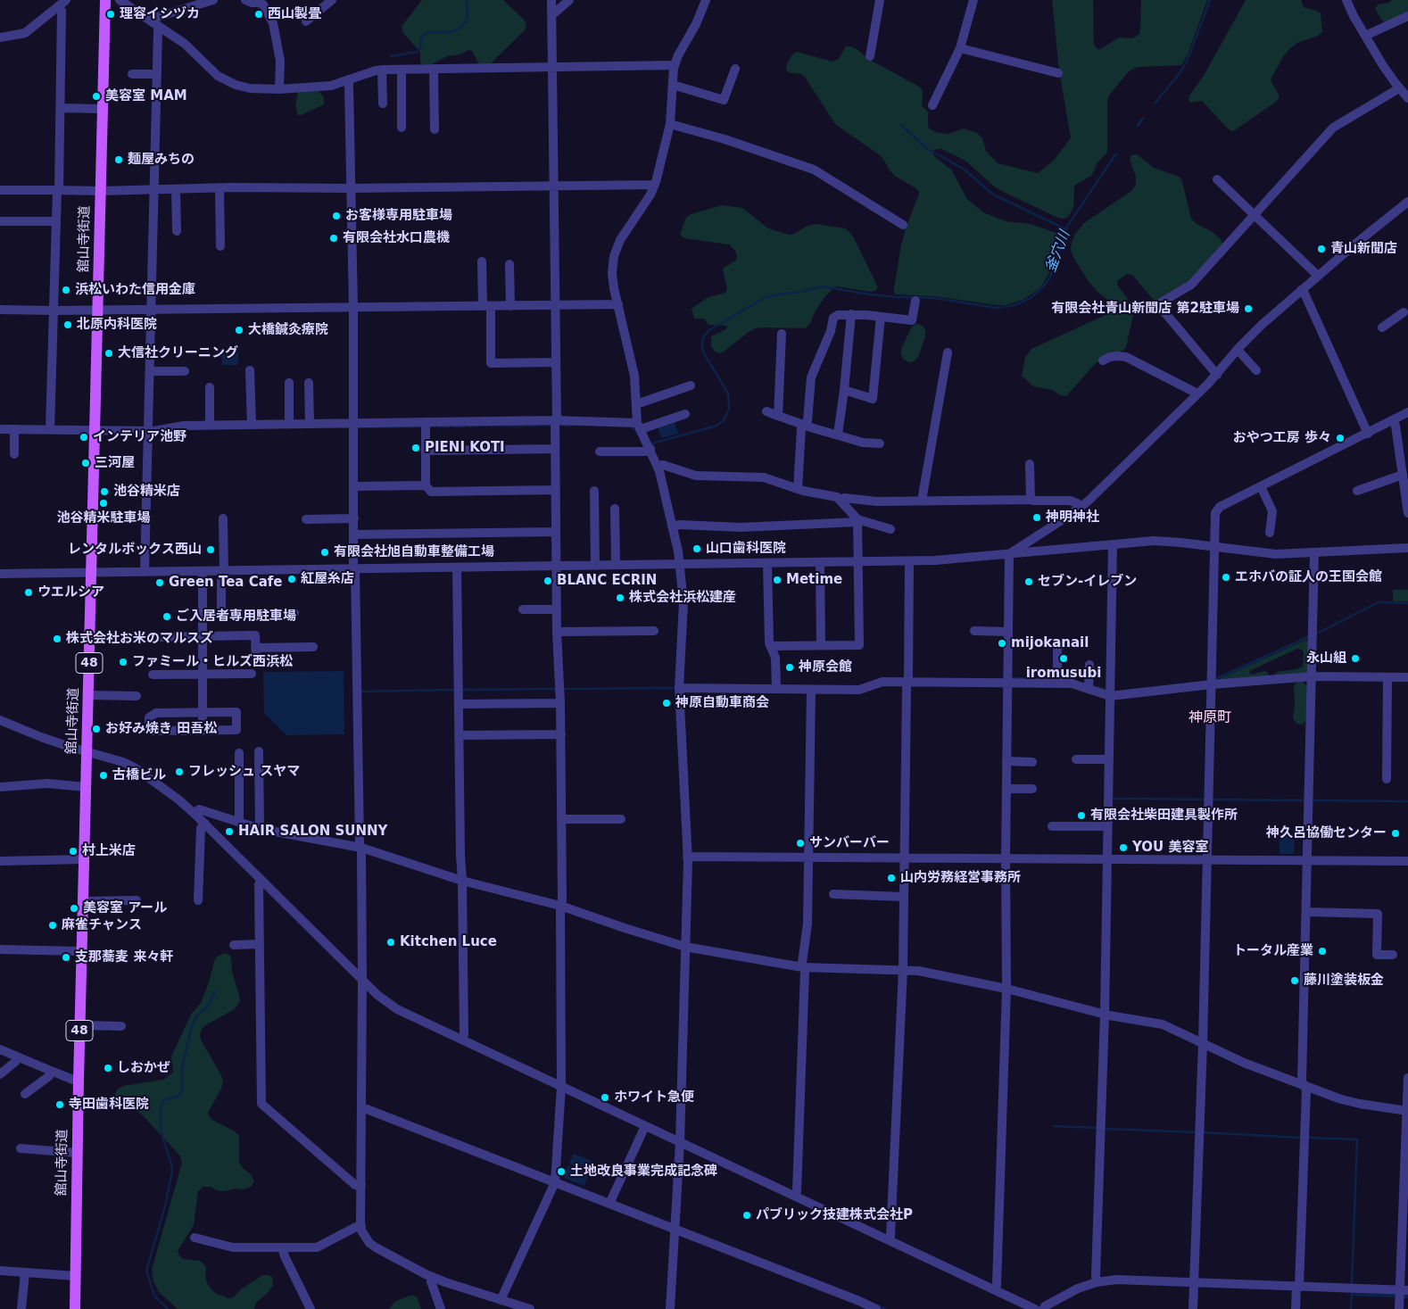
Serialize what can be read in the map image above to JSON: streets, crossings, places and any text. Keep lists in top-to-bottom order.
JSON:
{
  "streets": {
    "main road": ["舘山寺街道", "48"]
  },
  "districts": ["神原町"],
  "water": ["釜穴川"],
  "places": [
    "理容イシヅカ",
    "西山製畳",
    "美容室 MAM",
    "麺屋みちの",
    "お客様専用駐車場",
    "有限会社水口農機",
    "青山新聞店",
    "浜松いわた信用金庫",
    "有限会社青山新聞店 第2駐車場",
    "北原内科医院",
    "大橋鍼灸療院",
    "大信社クリーニング",
    "インテリア池野",
    "おやつ工房 歩々",
    "PIENI KOTI",
    "三河屋",
    "池谷精米店",
    "池谷精米駐車場",
    "神明神社",
    "山口歯科医院",
    "レンタルボックス西山",
    "有限会社旭自動車整備工場",
    "エホバの証人の王国会館",
    "紅屋糸店",
    "Metime",
    "BLANC ECRIN",
    "セブン-イレブン",
    "Green Tea Cafe",
    "ウエルシア",
    "株式会社浜松建産",
    "ご入居者専用駐車場",
    "株式会社お米のマルスズ",
    "mijokanail",
    "iromusubi",
    "永山組",
    "ファミール・ヒルズ西浜松",
    "神原会館",
    "神原自動車商会",
    "お好み焼き 田吾松",
    "フレッシュ スヤマ",
    "古橋ビル",
    "有限会社柴田建具製作所",
    "HAIR SALON SUNNY",
    "神久呂協働センター",
    "サンバーバー",
    "YOU 美容室",
    "村上米店",
    "山内労務経営事務所",
    "美容室 アール",
    "麻雀チャンス",
    "Kitchen Luce",
    "トータル産業",
    "支那蕎麦 来々軒",
    "藤川塗装板金",
    "しおかぜ",
    "ホワイト急便",
    "寺田歯科医院",
    "土地改良事業完成記念碑",
    "パブリック技建株式会社P"
  ]
}
